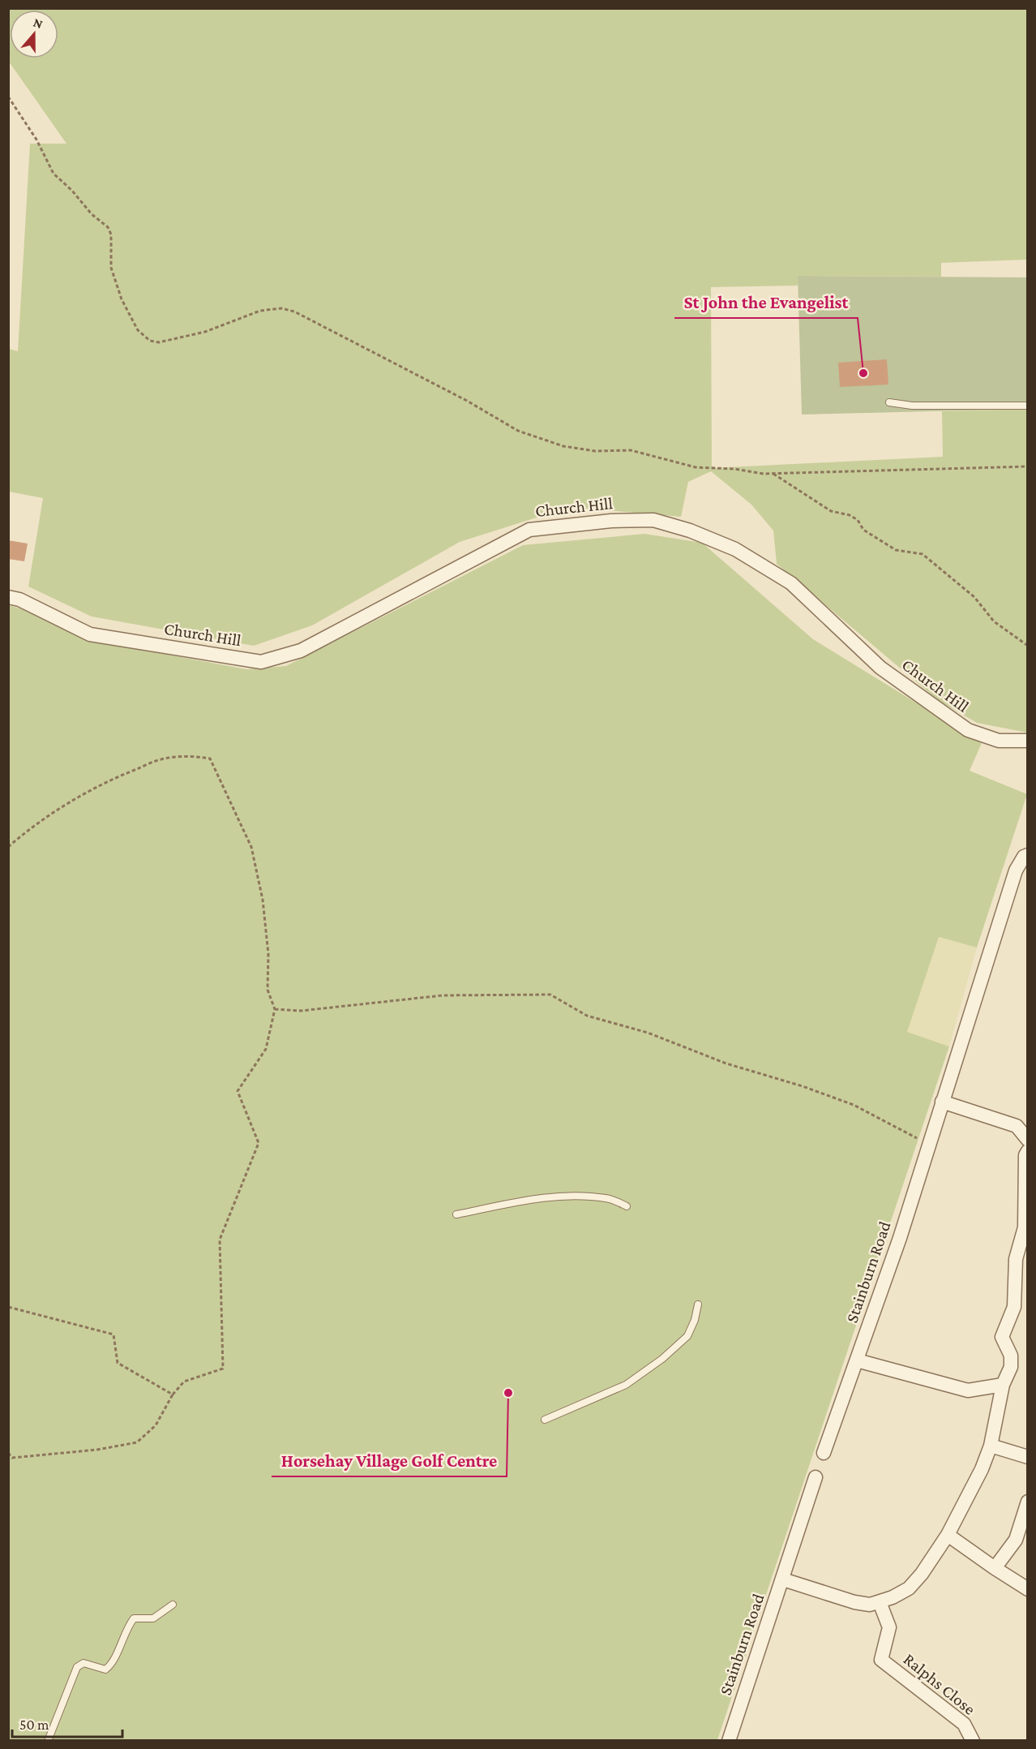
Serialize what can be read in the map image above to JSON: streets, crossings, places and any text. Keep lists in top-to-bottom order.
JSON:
{
  "streets": {
    "street": ["Church Hill", "Stainburn Road", "Ralphs Close"]
  },
  "places": ["St John the Evangelist", "Horsehay Village Golf Centre"],
  "scale_bar": "50 m",
  "north": "top"
}
